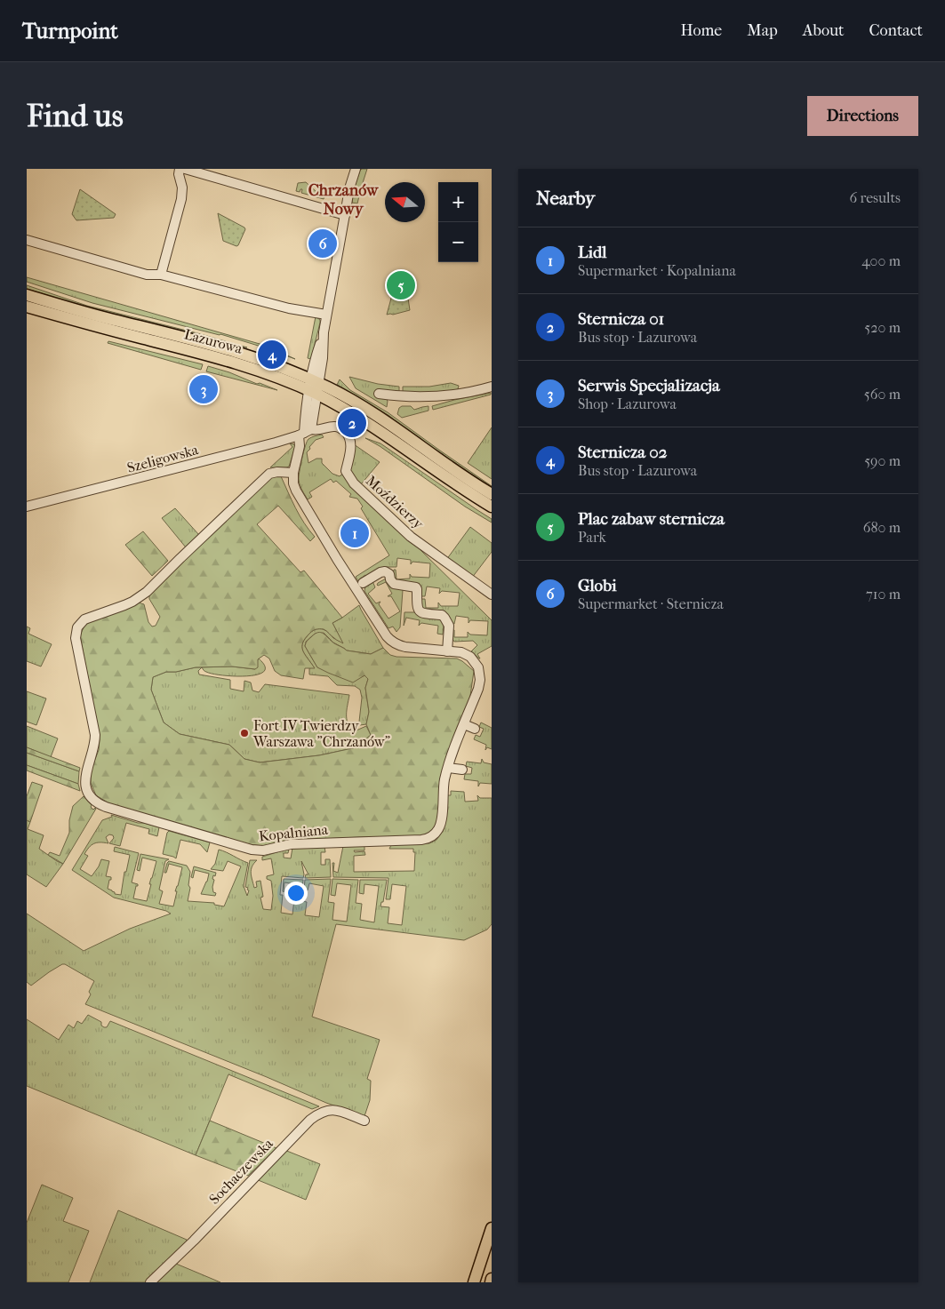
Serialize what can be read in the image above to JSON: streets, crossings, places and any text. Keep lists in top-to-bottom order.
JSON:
{
  "streets": {
    "main road": ["Lazurowa"],
    "street": [
      "Szeligowska",
      "Moździerzy",
      "Kopalniana",
      "Sochaczewska"
    ]
  },
  "crossings": [
    ["Szeligowska", "Moździerzy"],
    ["Szeligowska", "Kopalniana"],
    ["Moździerzy", "Kopalniana"]
  ],
  "districts": ["Chrzanów Nowy"],
  "places": ["Fort IV Twierdzy Warszawa \"Chrzanów\""],
  "north": "left",
  "page": {
    "header": "Turnpoint",
    "nav": [
      "Home",
      "Map",
      "About",
      "Contact"
    ],
    "buttons": "Directions",
    "title": "Find us",
    "heading": ["Nearby", "6 results"],
    "map_buttons": ["+", "−"],
    "list": [
      {
        "mark": "1",
        "name": "Lidl",
        "note": "Supermarket · Kopalniana",
        "value": "400 m"
      },
      {
        "mark": "2",
        "name": "Sternicza 01",
        "note": "Bus stop · Lazurowa",
        "value": "520 m"
      },
      {
        "mark": "3",
        "name": "Serwis Specjalizacja",
        "note": "Shop · Lazurowa",
        "value": "560 m"
      },
      {
        "mark": "4",
        "name": "Sternicza 02",
        "note": "Bus stop · Lazurowa",
        "value": "590 m"
      },
      {
        "mark": "5",
        "name": "Plac zabaw sternicza",
        "note": "Park",
        "value": "680 m"
      },
      {
        "mark": "6",
        "name": "Globi",
        "note": "Supermarket · Sternicza",
        "value": "710 m"
      }
    ],
    "pins": [
      "6",
      "5",
      "4",
      "3",
      "2",
      "1"
    ]
  }
}
